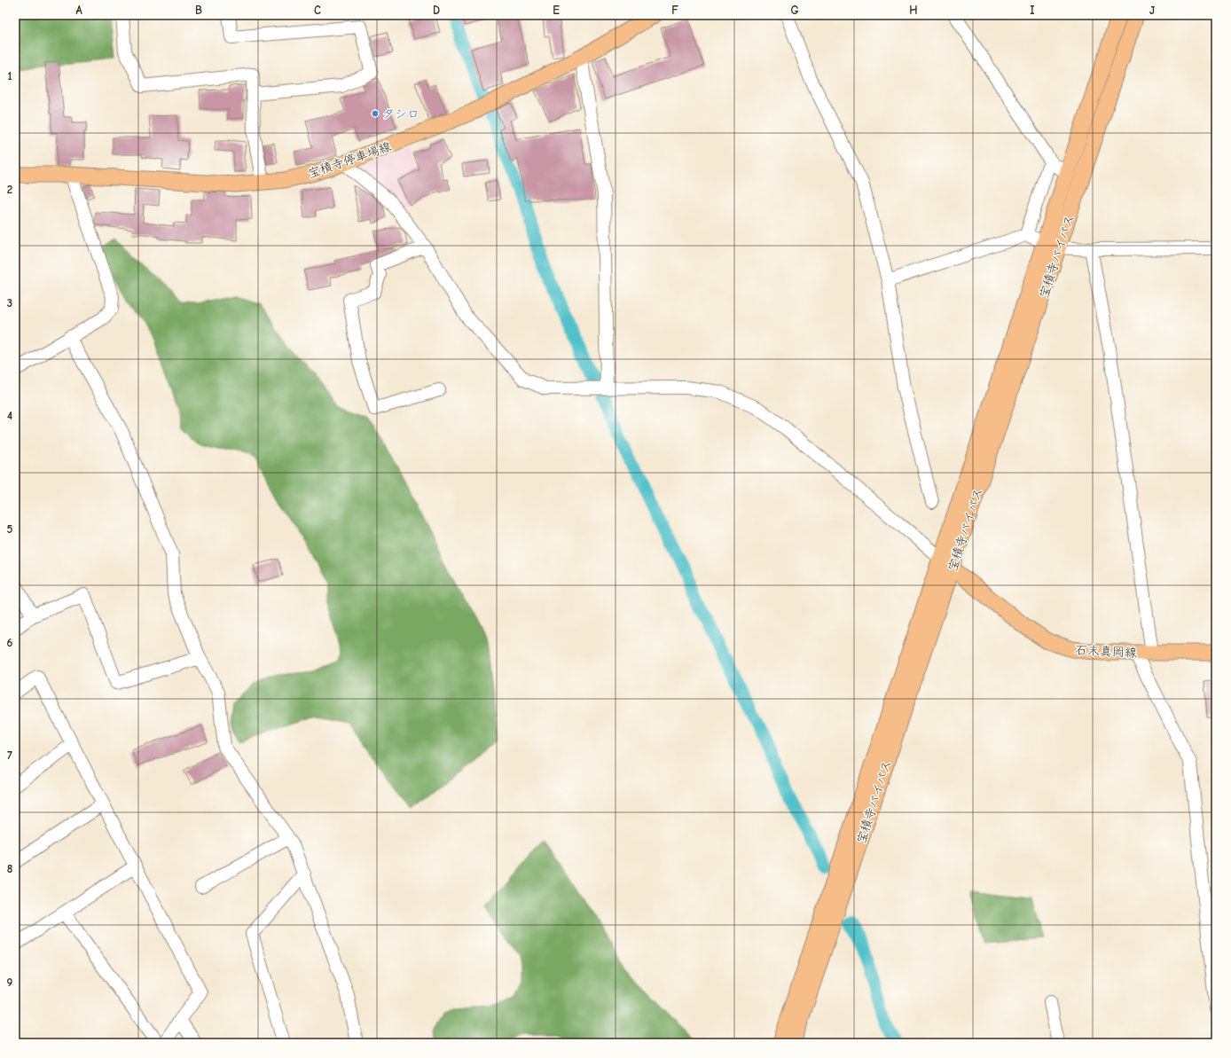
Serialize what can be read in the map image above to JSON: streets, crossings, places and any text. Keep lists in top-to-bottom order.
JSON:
{
  "streets": {
    "main road": ["宝積寺停車場線", "宝積寺バイパス", "石末真岡線"]
  },
  "crossings": [
    ["宝積寺バイパス", "石末真岡線"]
  ],
  "places": ["タシロ"],
  "grid": {
    "columns": [
      "A",
      "B",
      "C",
      "D",
      "E",
      "F",
      "G",
      "H",
      "I",
      "J"
    ],
    "rows": [
      "1",
      "2",
      "3",
      "4",
      "5",
      "6",
      "7",
      "8",
      "9"
    ]
  }
}
